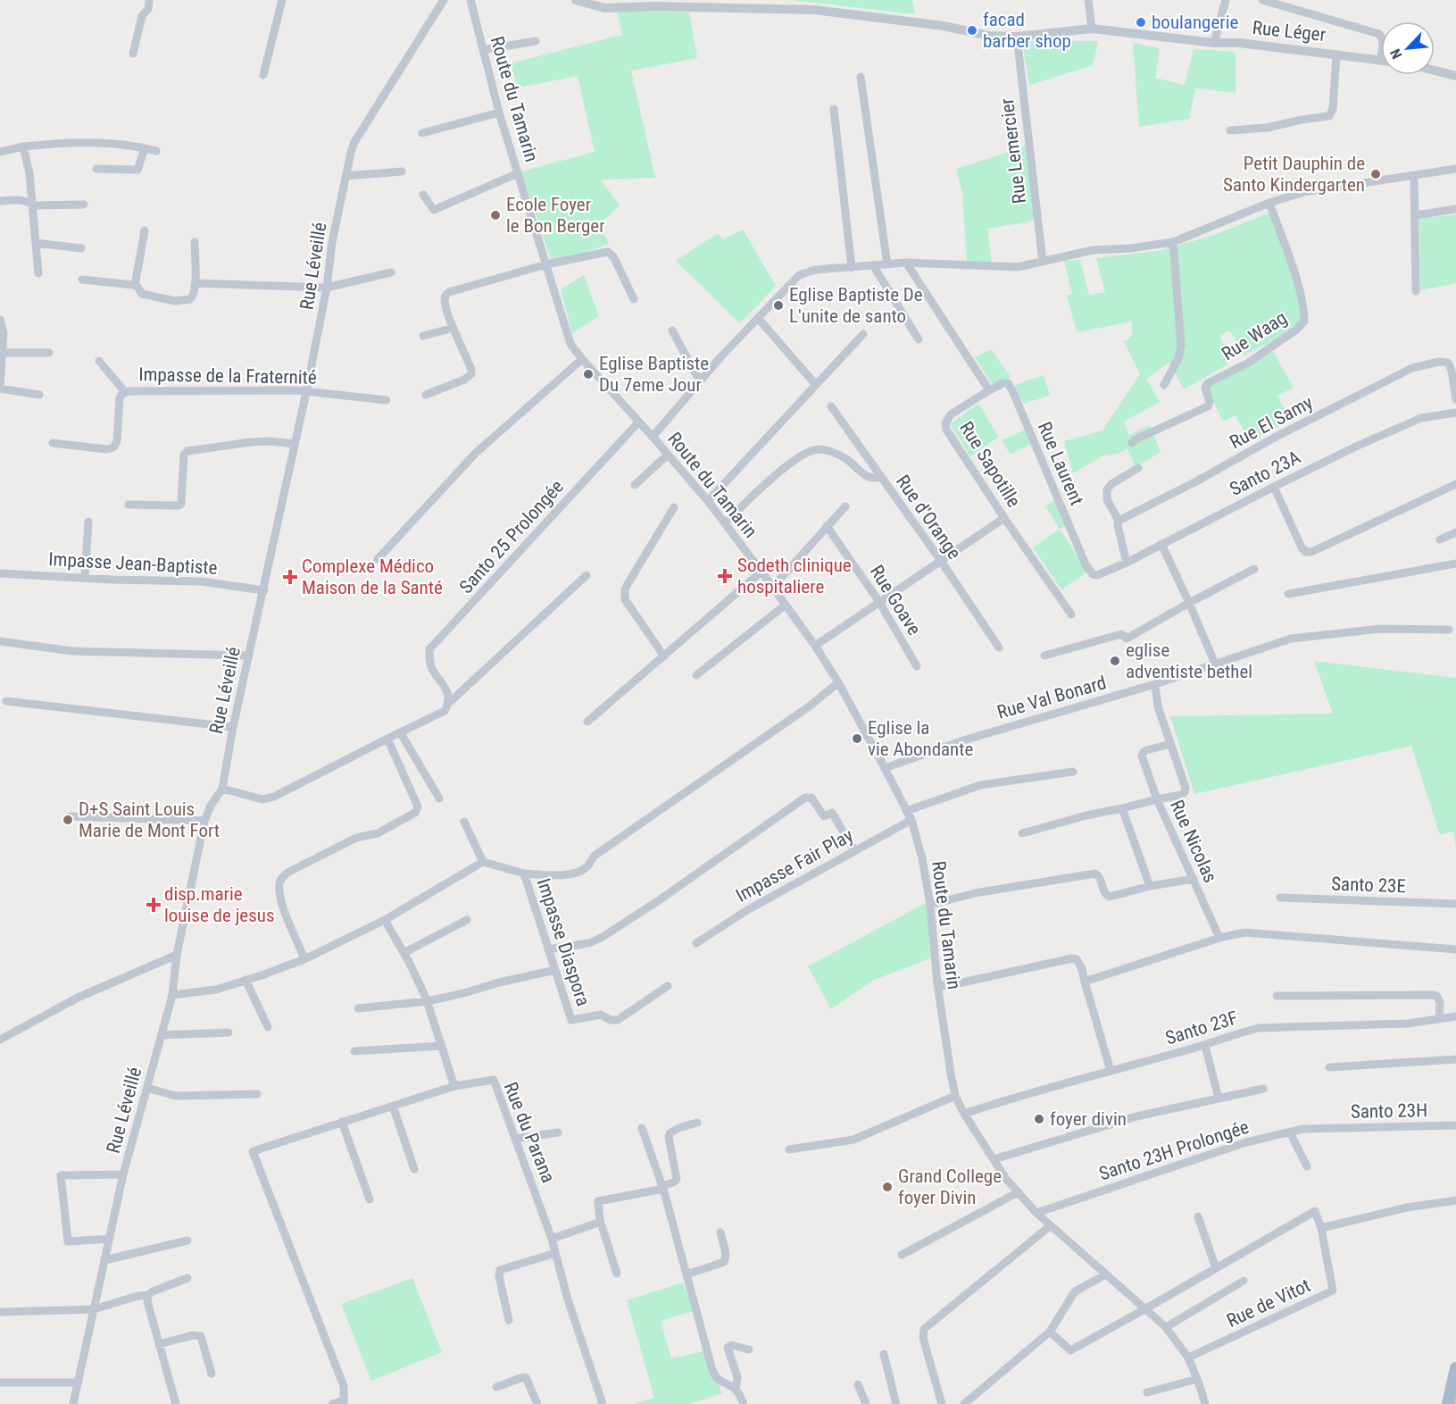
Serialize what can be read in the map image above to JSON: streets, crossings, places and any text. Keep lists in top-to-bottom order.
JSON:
{
  "streets": {
    "street": [
      "Rue Léger",
      "Route du Tamarin",
      "Rue Lemercier",
      "Rue Léveillé",
      "Rue Waag",
      "Impasse de la Fraternité",
      "Rue El Samy",
      "Rue Laurent",
      "Rue Sapotille",
      "Santo 23A",
      "Rue d'Orange",
      "Santo 25 Prolongée",
      "Impasse Jean-Baptiste",
      "Rue Goave",
      "Rue Val Bonard",
      "Rue Nicolas",
      "Impasse Fair Play",
      "Santo 23E",
      "Impasse Diaspora",
      "Santo 23F",
      "Santo 23H",
      "Rue du Parana",
      "Santo 23H Prolongée",
      "Rue de Vitot"
    ]
  },
  "crossings": [
    ["Rue Léger", "Rue Lemercier"],
    ["Route du Tamarin", "Santo 25 Prolongée"],
    ["Route du Tamarin", "Rue Val Bonard"],
    ["Route du Tamarin", "Impasse Fair Play"],
    ["Route du Tamarin", "Santo 23F"],
    ["Route du Tamarin", "Santo 23H Prolongée"],
    ["Route du Tamarin", "Rue de Vitot"],
    ["Rue Léveillé", "Impasse de la Fraternité"],
    ["Rue Léveillé", "Impasse Jean-Baptiste"],
    ["Rue Laurent", "Rue Sapotille"],
    ["Rue Laurent", "Santo 23A"],
    ["Rue Val Bonard", "Rue Nicolas"],
    ["Santo 23H", "Santo 23H Prolongée"]
  ],
  "places": {
    "other": [
      "boulangerie",
      "facad barber shop",
      "Petit Dauphin de Santo Kindergarten",
      "Ecole Foyer le Bon Berger",
      "Eglise Baptiste De L'unite de santo",
      "Eglise Baptiste Du 7eme Jour",
      "eglise adventiste bethel",
      "Eglise la vie Abondante",
      "D+S Saint Louis Marie de Mont Fort",
      "foyer divin",
      "Grand College foyer Divin"
    ],
    "health": ["Sodeth clinique hospitaliere", "Complexe Médico Maison de la Santé", "disp.marie louise de jesus"]
  },
  "north": "bottom left"
}
